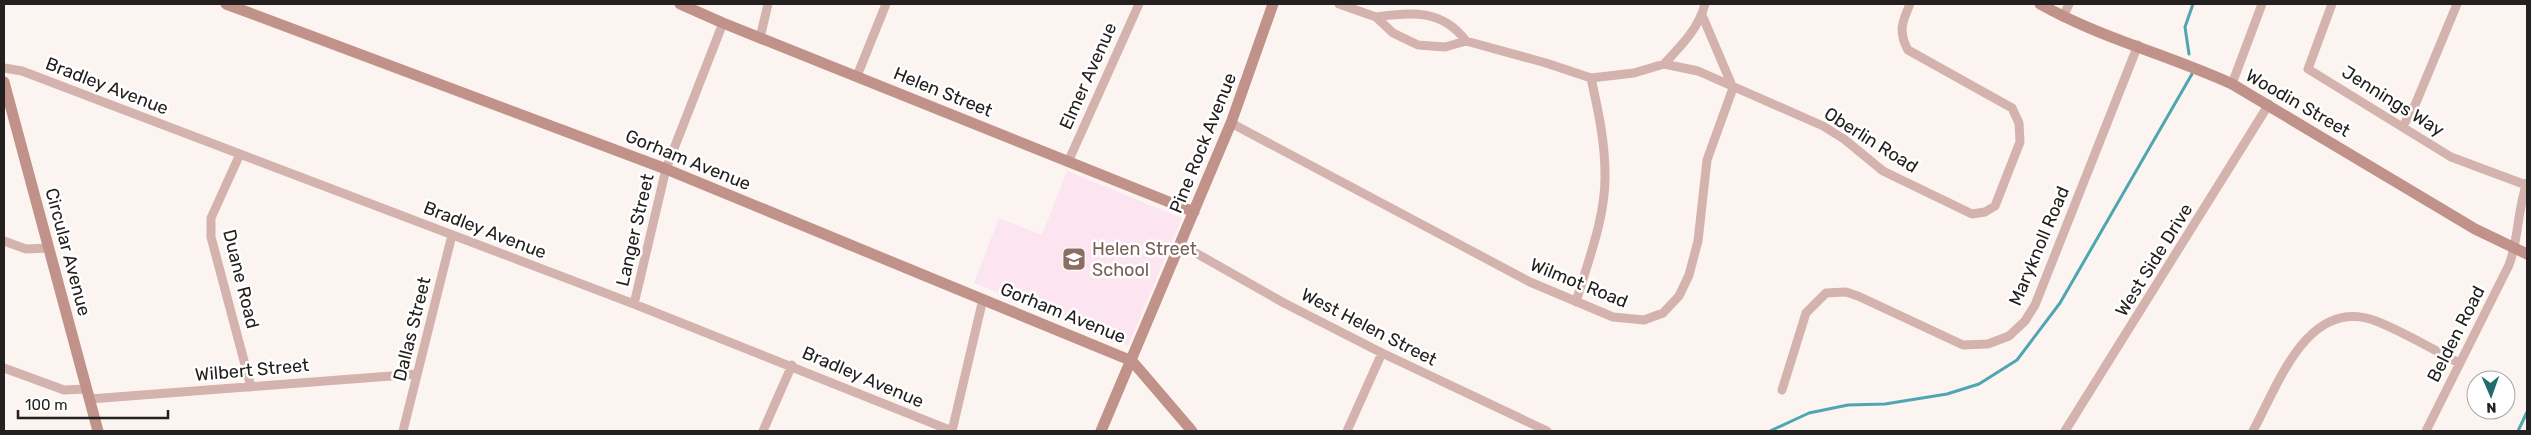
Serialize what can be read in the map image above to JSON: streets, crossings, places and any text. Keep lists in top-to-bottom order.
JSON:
{
  "streets": {
    "main road": [
      "Helen Street",
      "Woodin Street",
      "Pine Rock Avenue",
      "Gorham Avenue",
      "Circular Avenue"
    ],
    "street": [
      "Elmer Avenue",
      "Bradley Avenue",
      "Jennings Way",
      "Oberlin Road",
      "Langer Street",
      "Maryknoll Road",
      "West Side Drive",
      "Duane Road",
      "Wilmot Road",
      "West Helen Street",
      "Dallas Street",
      "Belden Road",
      "Wilbert Street"
    ]
  },
  "crossings": [
    ["Elmer Avenue", "Helen Street"],
    ["Bradley Avenue", "Langer Street"],
    ["Bradley Avenue", "Duane Road"],
    ["Bradley Avenue", "Dallas Street"],
    ["Helen Street", "Pine Rock Avenue"],
    ["Helen Street", "Langer Street"],
    ["Woodin Street", "Maryknoll Road"],
    ["Woodin Street", "West Side Drive"],
    ["Woodin Street", "Belden Road"],
    ["Oberlin Road", "Wilmot Road"],
    ["Pine Rock Avenue", "Gorham Avenue"],
    ["Pine Rock Avenue", "Wilmot Road"],
    ["Pine Rock Avenue", "West Helen Street"],
    ["Gorham Avenue", "Langer Street"],
    ["Circular Avenue", "Wilbert Street"],
    ["Duane Road", "Wilbert Street"],
    ["Dallas Street", "Wilbert Street"]
  ],
  "places": {
    "school or university": ["Helen Street School"]
  },
  "scale_bar": "100 m",
  "north": "bottom"
}
